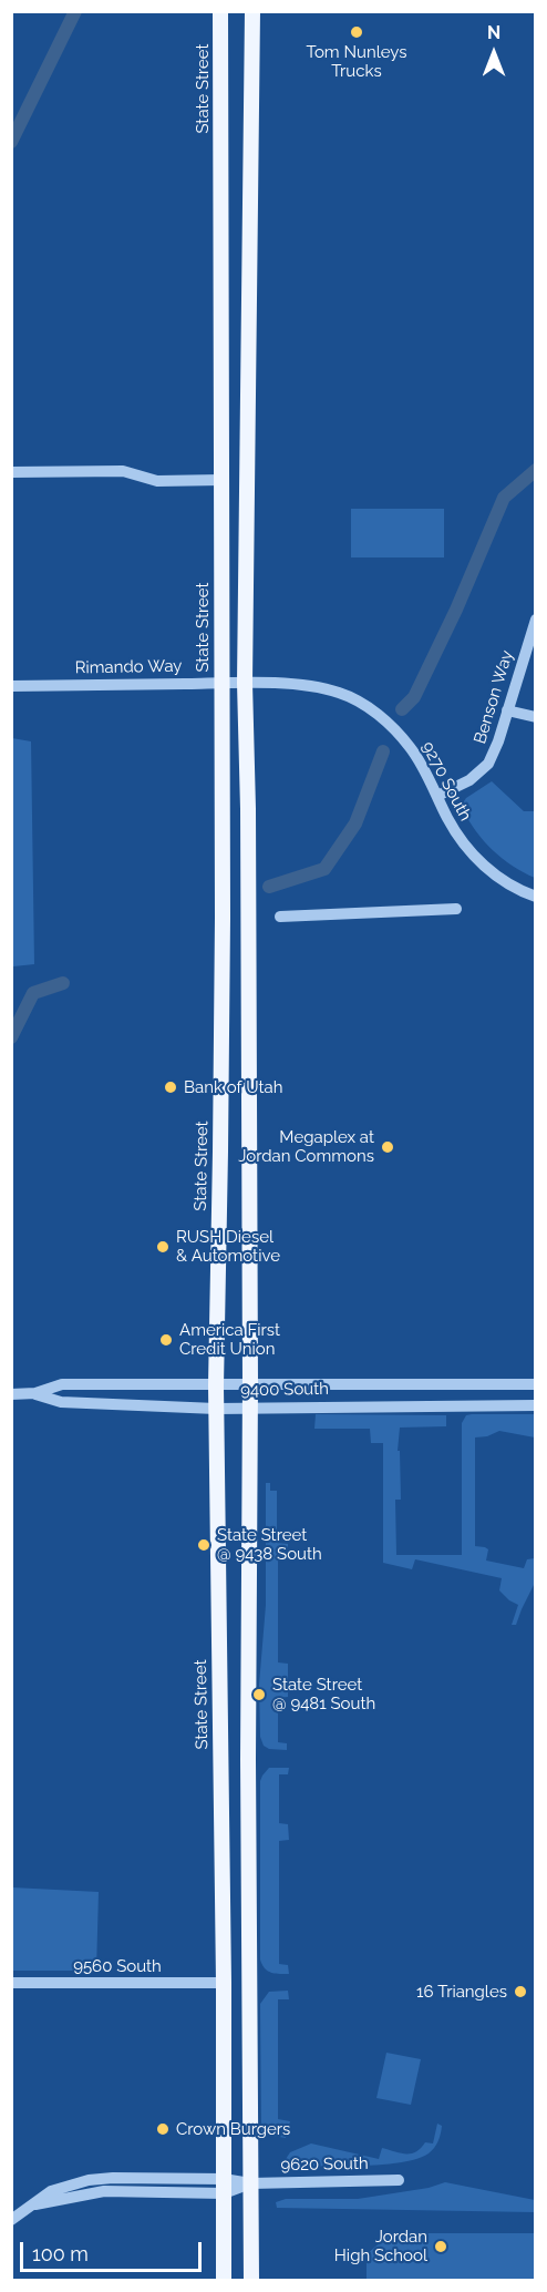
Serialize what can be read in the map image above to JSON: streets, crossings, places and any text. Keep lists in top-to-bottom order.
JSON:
{
  "streets": {
    "main road": ["State Street"],
    "street": [
      "Rimando Way",
      "Benson Way",
      "9270 South",
      "9400 South",
      "9560 South",
      "9620 South"
    ]
  },
  "crossings": [
    ["State Street", "Rimando Way"],
    ["State Street", "9400 South"],
    ["State Street", "9560 South"],
    ["State Street", "9620 South"],
    ["Rimando Way", "9270 South"],
    ["Benson Way", "9270 South"]
  ],
  "places": [
    "Tom Nunleys Trucks",
    "Bank of Utah",
    "Megaplex at Jordan Commons",
    "RUSH Diesel & Automotive",
    "America First Credit Union",
    "State Street @ 9438 South",
    "State Street @ 9481 South",
    "16 Triangles",
    "Crown Burgers",
    "Jordan High School"
  ],
  "scale_bar": "100 m",
  "north": "top"
}
